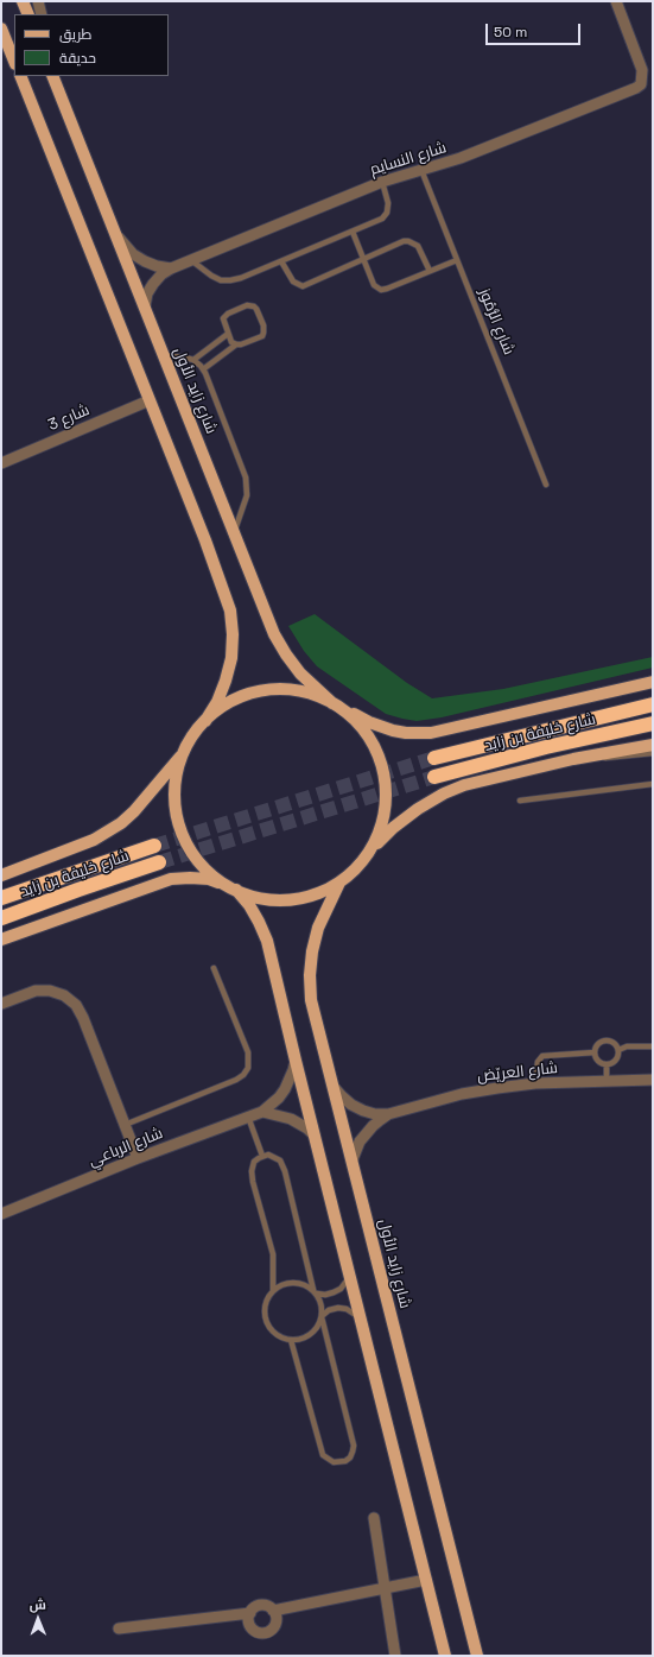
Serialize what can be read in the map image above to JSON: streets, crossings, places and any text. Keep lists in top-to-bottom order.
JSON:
{
  "streets": {
    "highway": ["شارع خليفة بن زايد"],
    "main road": ["شارع زايد الأول"],
    "street": [
      "شارع النسايم",
      "شارع 3",
      "شارع العريّض",
      "شارع الرباعي"
    ],
    "lane": ["شارع الرُّمُوز"]
  },
  "crossings": [
    ["شارع النسايم", "شارع الرُّمُوز"],
    ["شارع النسايم", "شارع زايد الأول"],
    ["شارع زايد الأول", "شارع العريّض"]
  ],
  "legend": ["طريق", "حديقة"],
  "scale_bar": "50 m",
  "north": "top"
}
